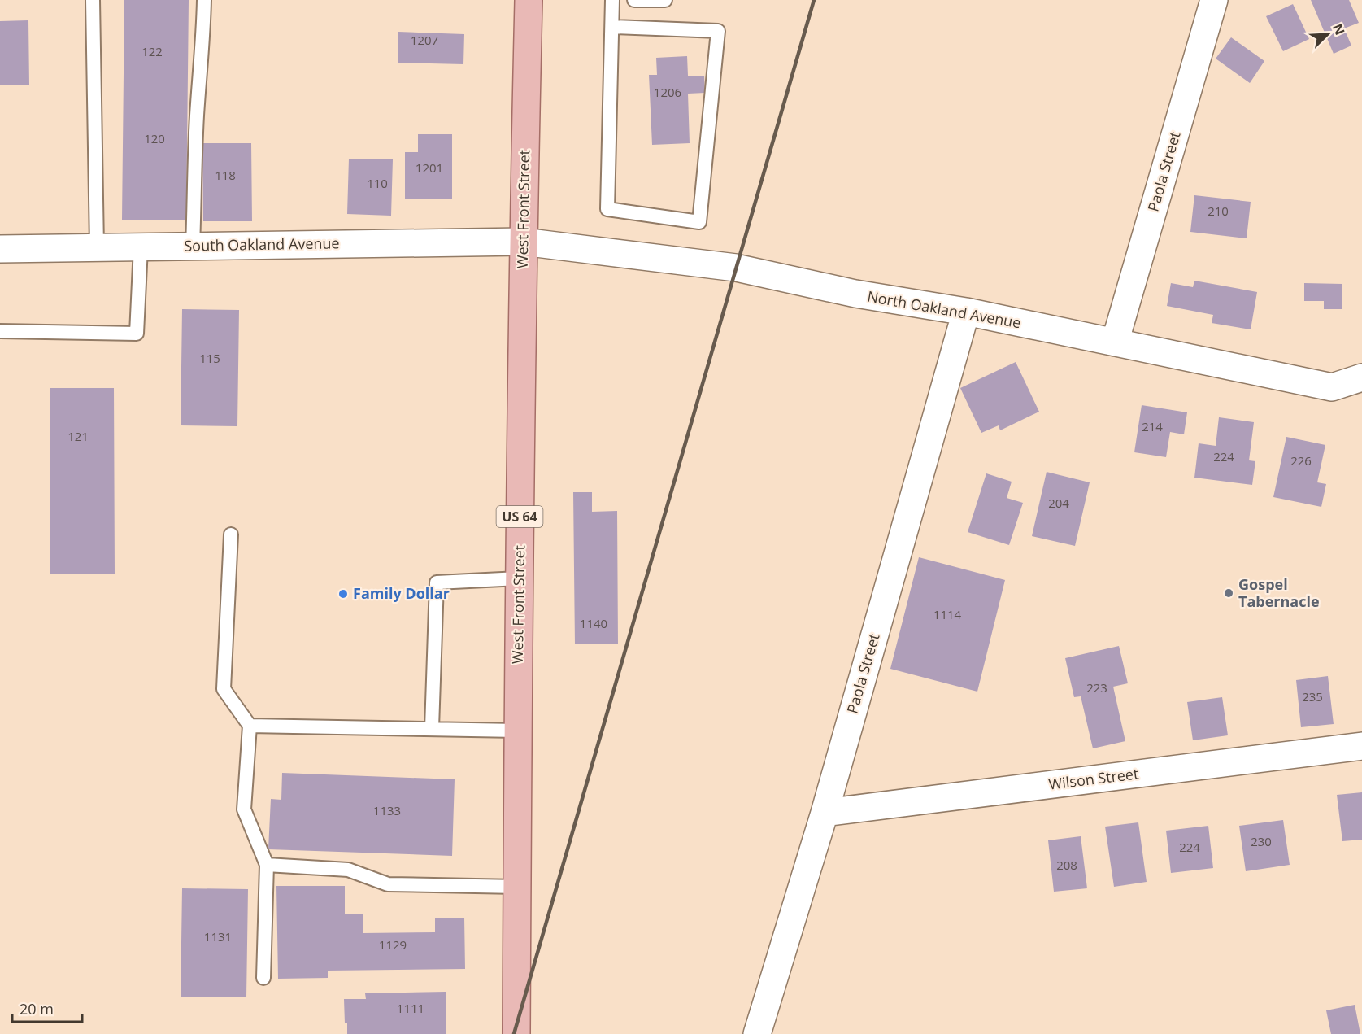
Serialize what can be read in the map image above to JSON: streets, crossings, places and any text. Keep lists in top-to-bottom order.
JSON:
{
  "streets": {
    "main road": ["West Front Street", "US 64"],
    "street": [
      "Paola Street",
      "South Oakland Avenue",
      "North Oakland Avenue",
      "Wilson Street"
    ]
  },
  "crossings": [
    ["Paola Street", "North Oakland Avenue"],
    ["Paola Street", "Wilson Street"],
    ["West Front Street", "South Oakland Avenue"],
    ["West Front Street", "North Oakland Avenue"],
    ["South Oakland Avenue", "North Oakland Avenue"]
  ],
  "places": ["Gospel Tabernacle", "Family Dollar"],
  "house_numbers": [
    "1207",
    "122",
    "1206",
    "120",
    "1201",
    "118",
    "110",
    "210",
    "115",
    "214",
    "121",
    "224",
    "226",
    "204",
    "1114",
    "1140",
    "223",
    "235",
    "1133",
    "230",
    "224",
    "208",
    "1131",
    "1129",
    "1111"
  ],
  "scale_bar": "20 m",
  "north": "top right"
}
